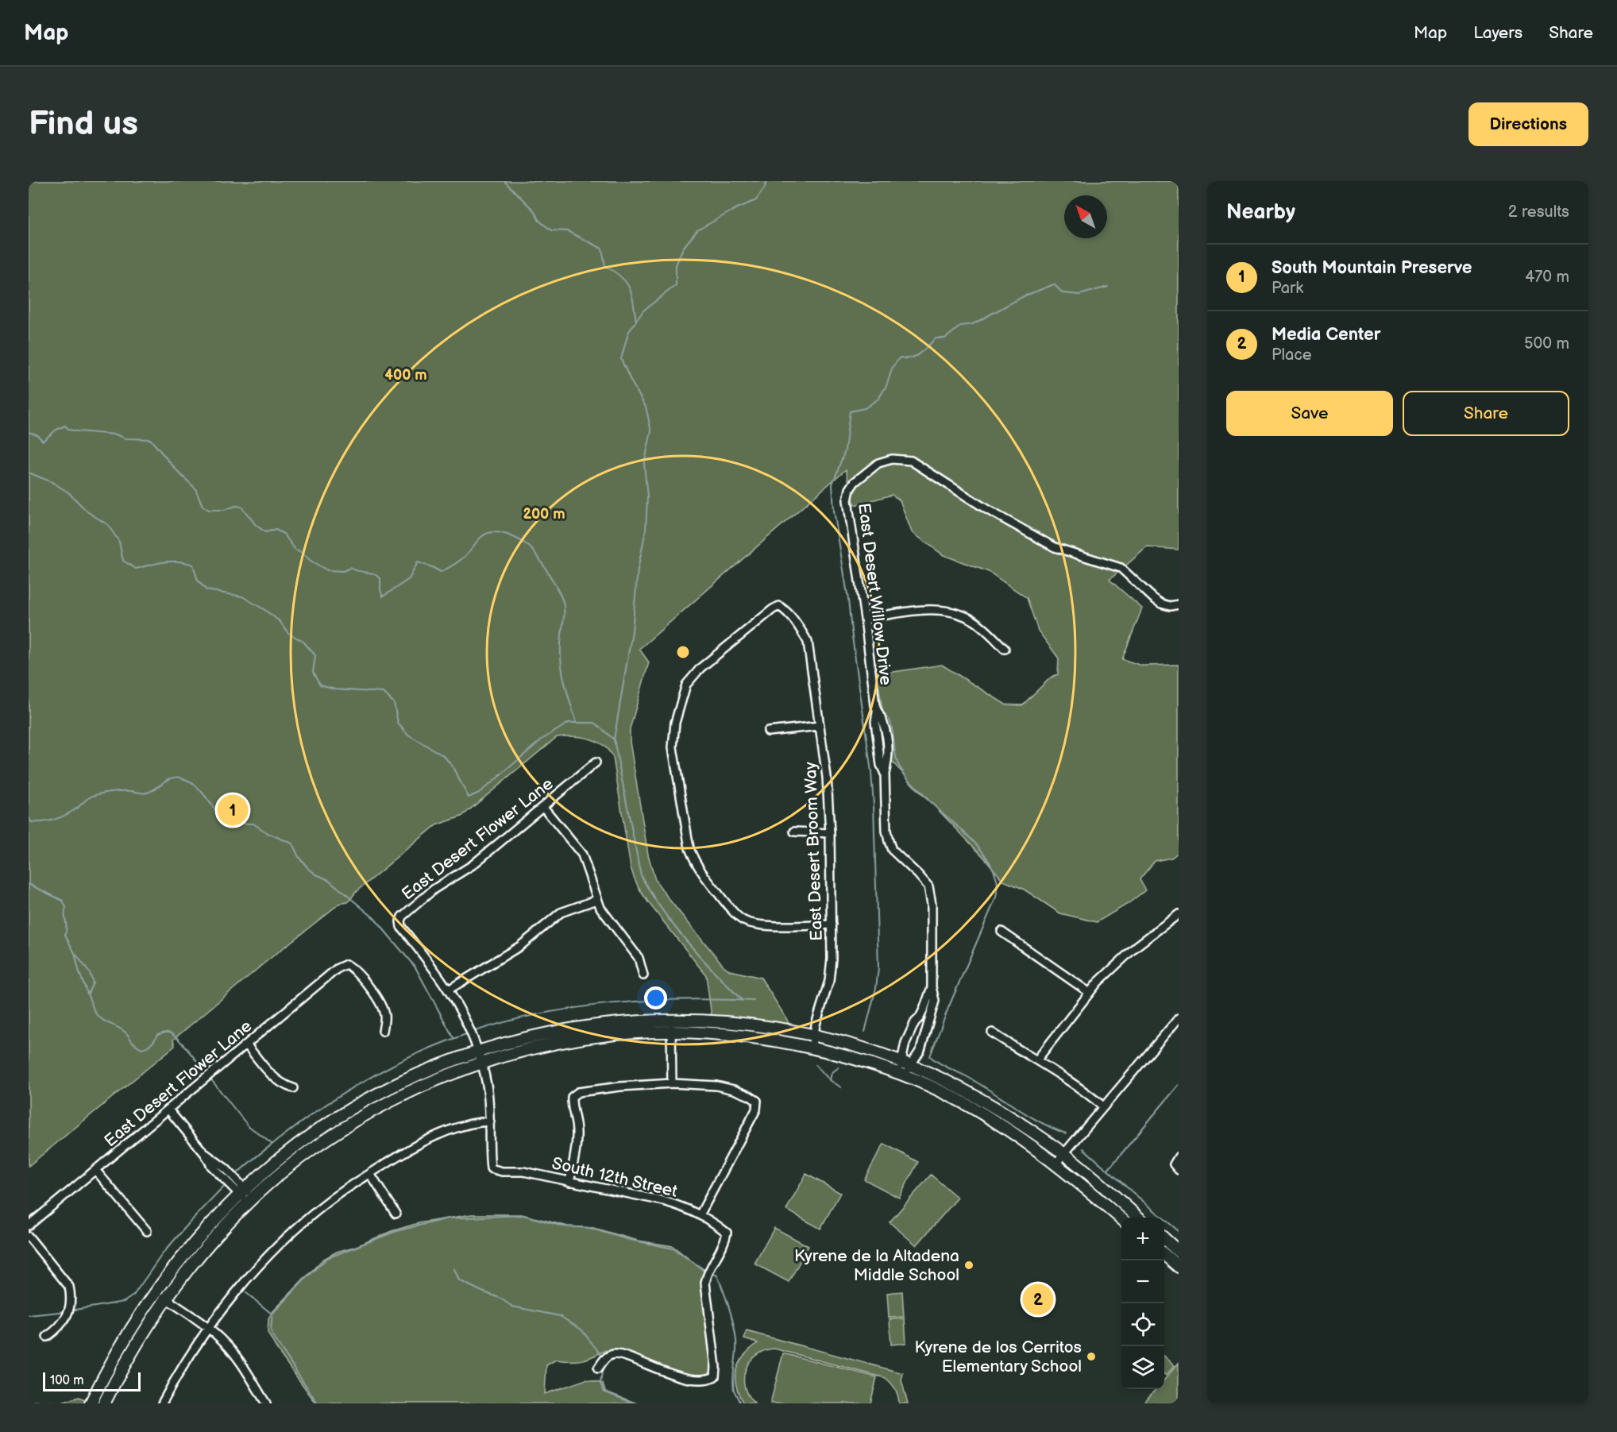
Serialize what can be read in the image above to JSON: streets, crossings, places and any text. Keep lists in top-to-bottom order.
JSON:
{
  "streets": {
    "street": [
      "East Desert Willow Drive",
      "East Desert Flower Lane",
      "East Desert Broom Way",
      "South 12th Street"
    ]
  },
  "places": ["Kyrene de la Altadena Middle School", "Kyrene de los Cerritos Elementary School"],
  "scale_bar": "100 m",
  "north": "top left",
  "page": {
    "header": "Map",
    "nav": ["Map", "Layers", "Share"],
    "buttons": [
      "Directions",
      ["Save", "Share"]
    ],
    "title": "Find us",
    "heading": ["Nearby", "2 results"],
    "list": [
      {
        "mark": "1",
        "name": "South Mountain Preserve",
        "note": "Park",
        "value": "470 m"
      },
      {
        "mark": "2",
        "name": "Media Center",
        "note": "Place",
        "value": "500 m"
      }
    ],
    "pins": ["1", "2"],
    "map_buttons": ["+", "−"],
    "scale": "100 m"
  },
  "rings": ["400 m", "200 m"]
}
